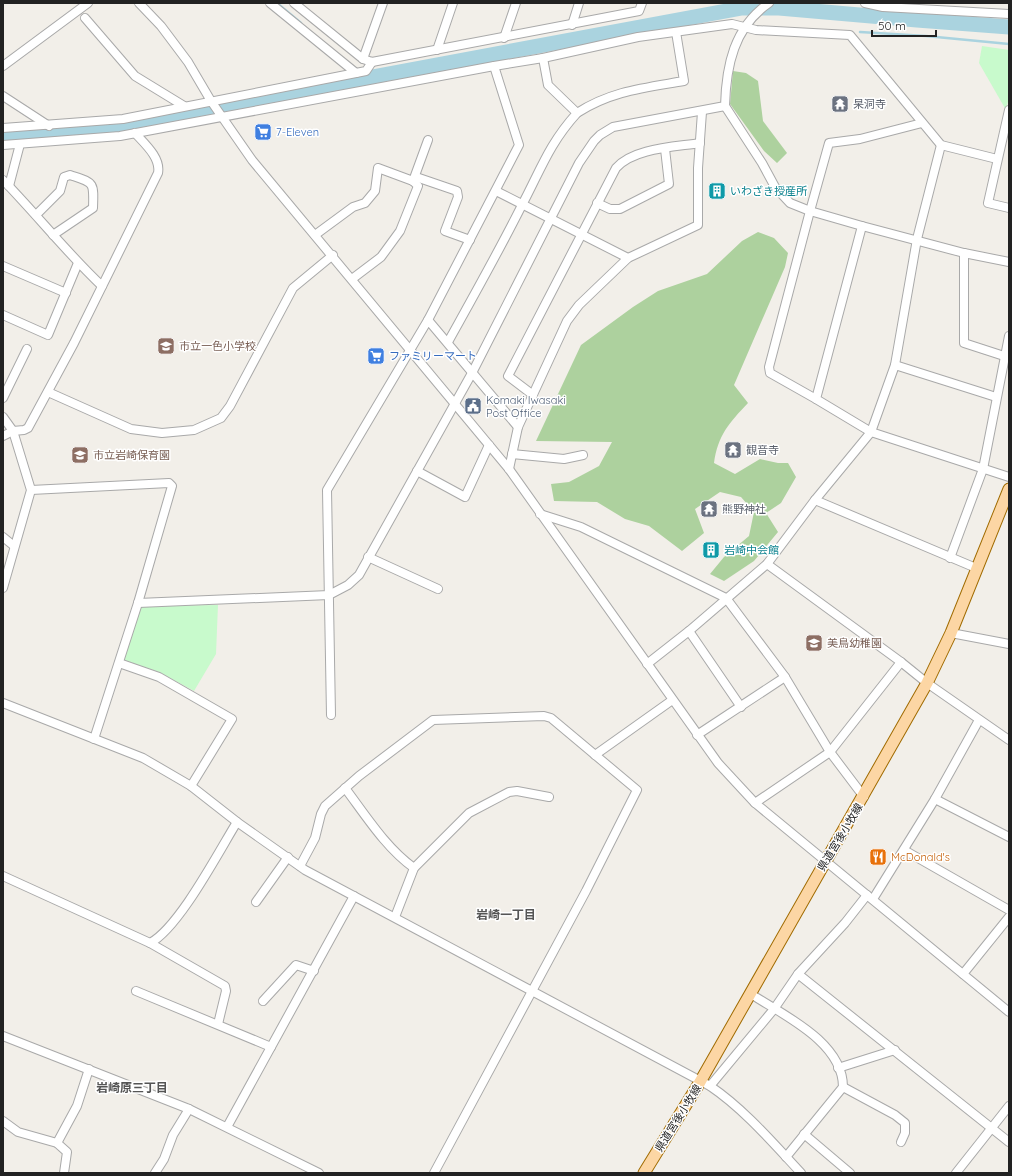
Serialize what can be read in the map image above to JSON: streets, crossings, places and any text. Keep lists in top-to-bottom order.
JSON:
{
  "streets": {
    "main road": ["県道宮後小牧線"]
  },
  "districts": ["岩崎一丁目", "岩崎原三丁目"],
  "places": {
    "temple": ["杲洞寺", "観音寺", "熊野神社"],
    "supermarket": ["7-Eleven", "ファミリーマート"],
    "building": ["いわざき授産所", "岩崎中会館"],
    "school or university": ["市立一色小学校", "市立岩崎保育園", "美鳥幼稚園"],
    "public building": ["Komaki Iwasaki Post Office"],
    "restaurant": ["McDonald's"]
  },
  "scale_bar": "50 m"
}
